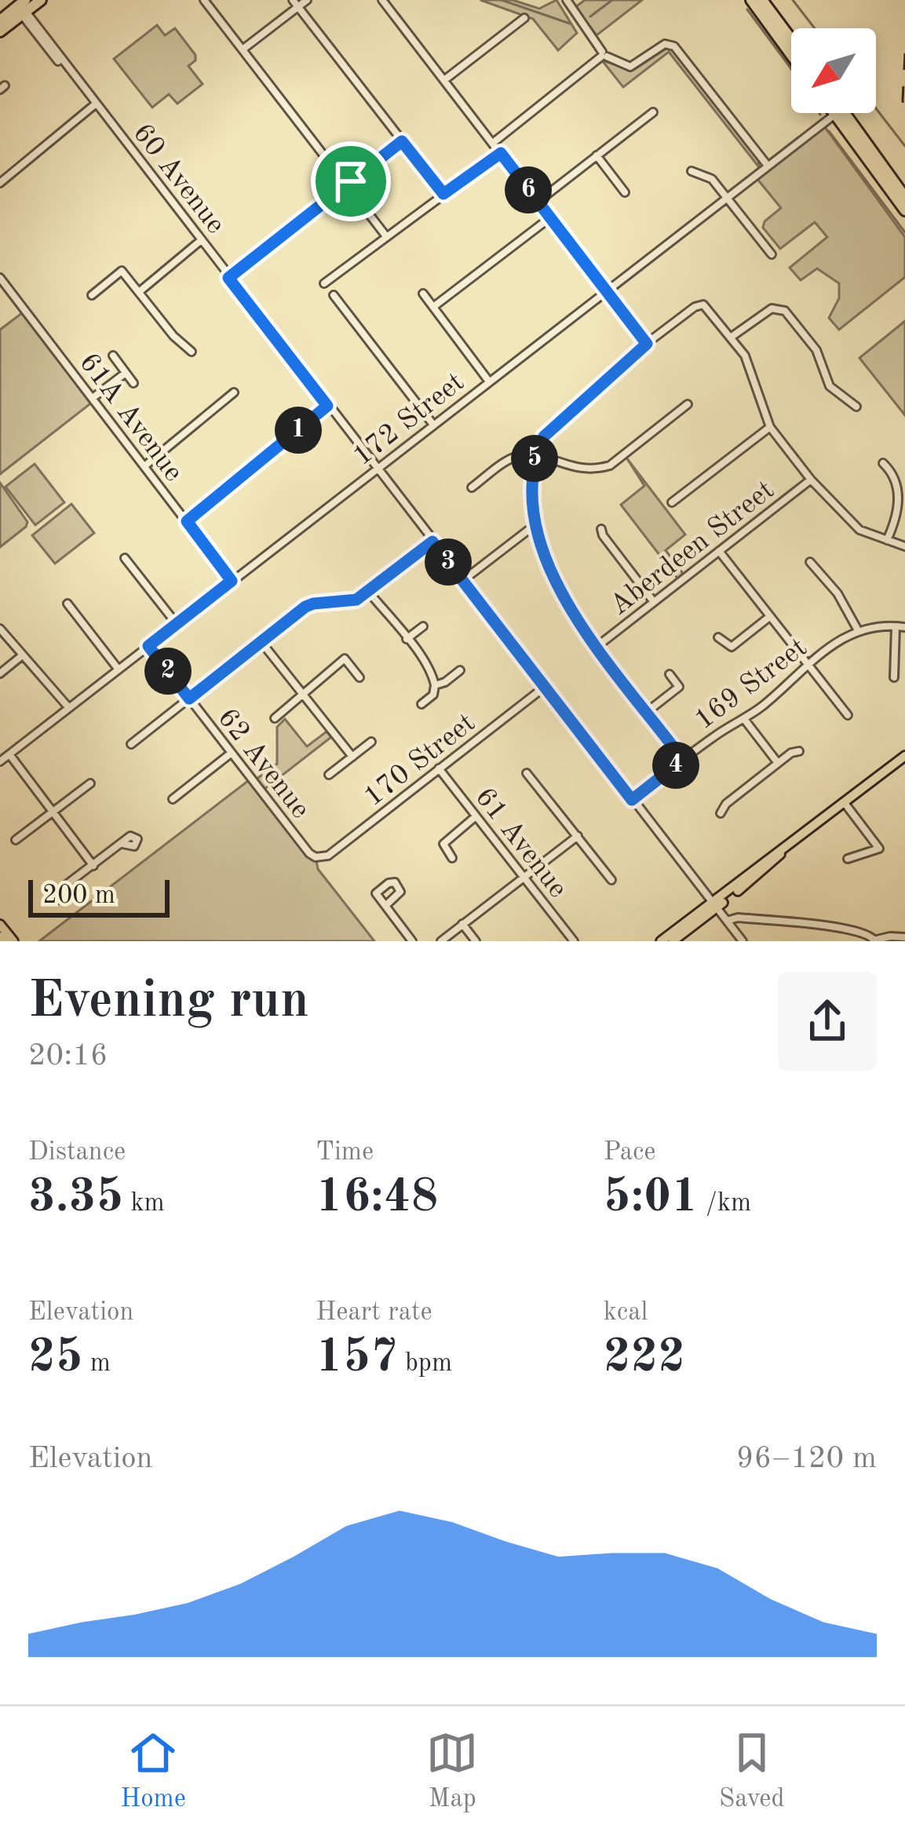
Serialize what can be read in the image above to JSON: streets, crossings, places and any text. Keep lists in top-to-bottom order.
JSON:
{
  "streets": {
    "street": [
      "60 Avenue",
      "61A Avenue",
      "172 Street",
      "Aberdeen Street",
      "169 Street",
      "170 Street",
      "62 Avenue",
      "61 Avenue"
    ]
  },
  "crossings": [
    ["60 Avenue", "172 Street"],
    ["60 Avenue", "169 Street"],
    ["60 Avenue", "170 Street"],
    ["61A Avenue", "172 Street"],
    ["172 Street", "62 Avenue"],
    ["170 Street", "62 Avenue"],
    ["170 Street", "61 Avenue"]
  ],
  "scale_bar": "200 m",
  "north": "bottom left",
  "page": {
    "pins": [
      "6",
      "1",
      "5",
      "3",
      "2",
      "4"
    ],
    "scale": "200 m",
    "heading": ["Evening run", "20:16"],
    "stats": [
      ["Distance", "3.35 km"],
      ["Time", "16:48"],
      ["Pace", "5:01 /km"],
      ["Elevation", "25 m"],
      ["Heart rate", "157 bpm"],
      ["kcal", "222"]
    ],
    "chart": ["Elevation", "96–120 m"],
    "tabs": ["Home", "Map", "Saved"]
  }
}
